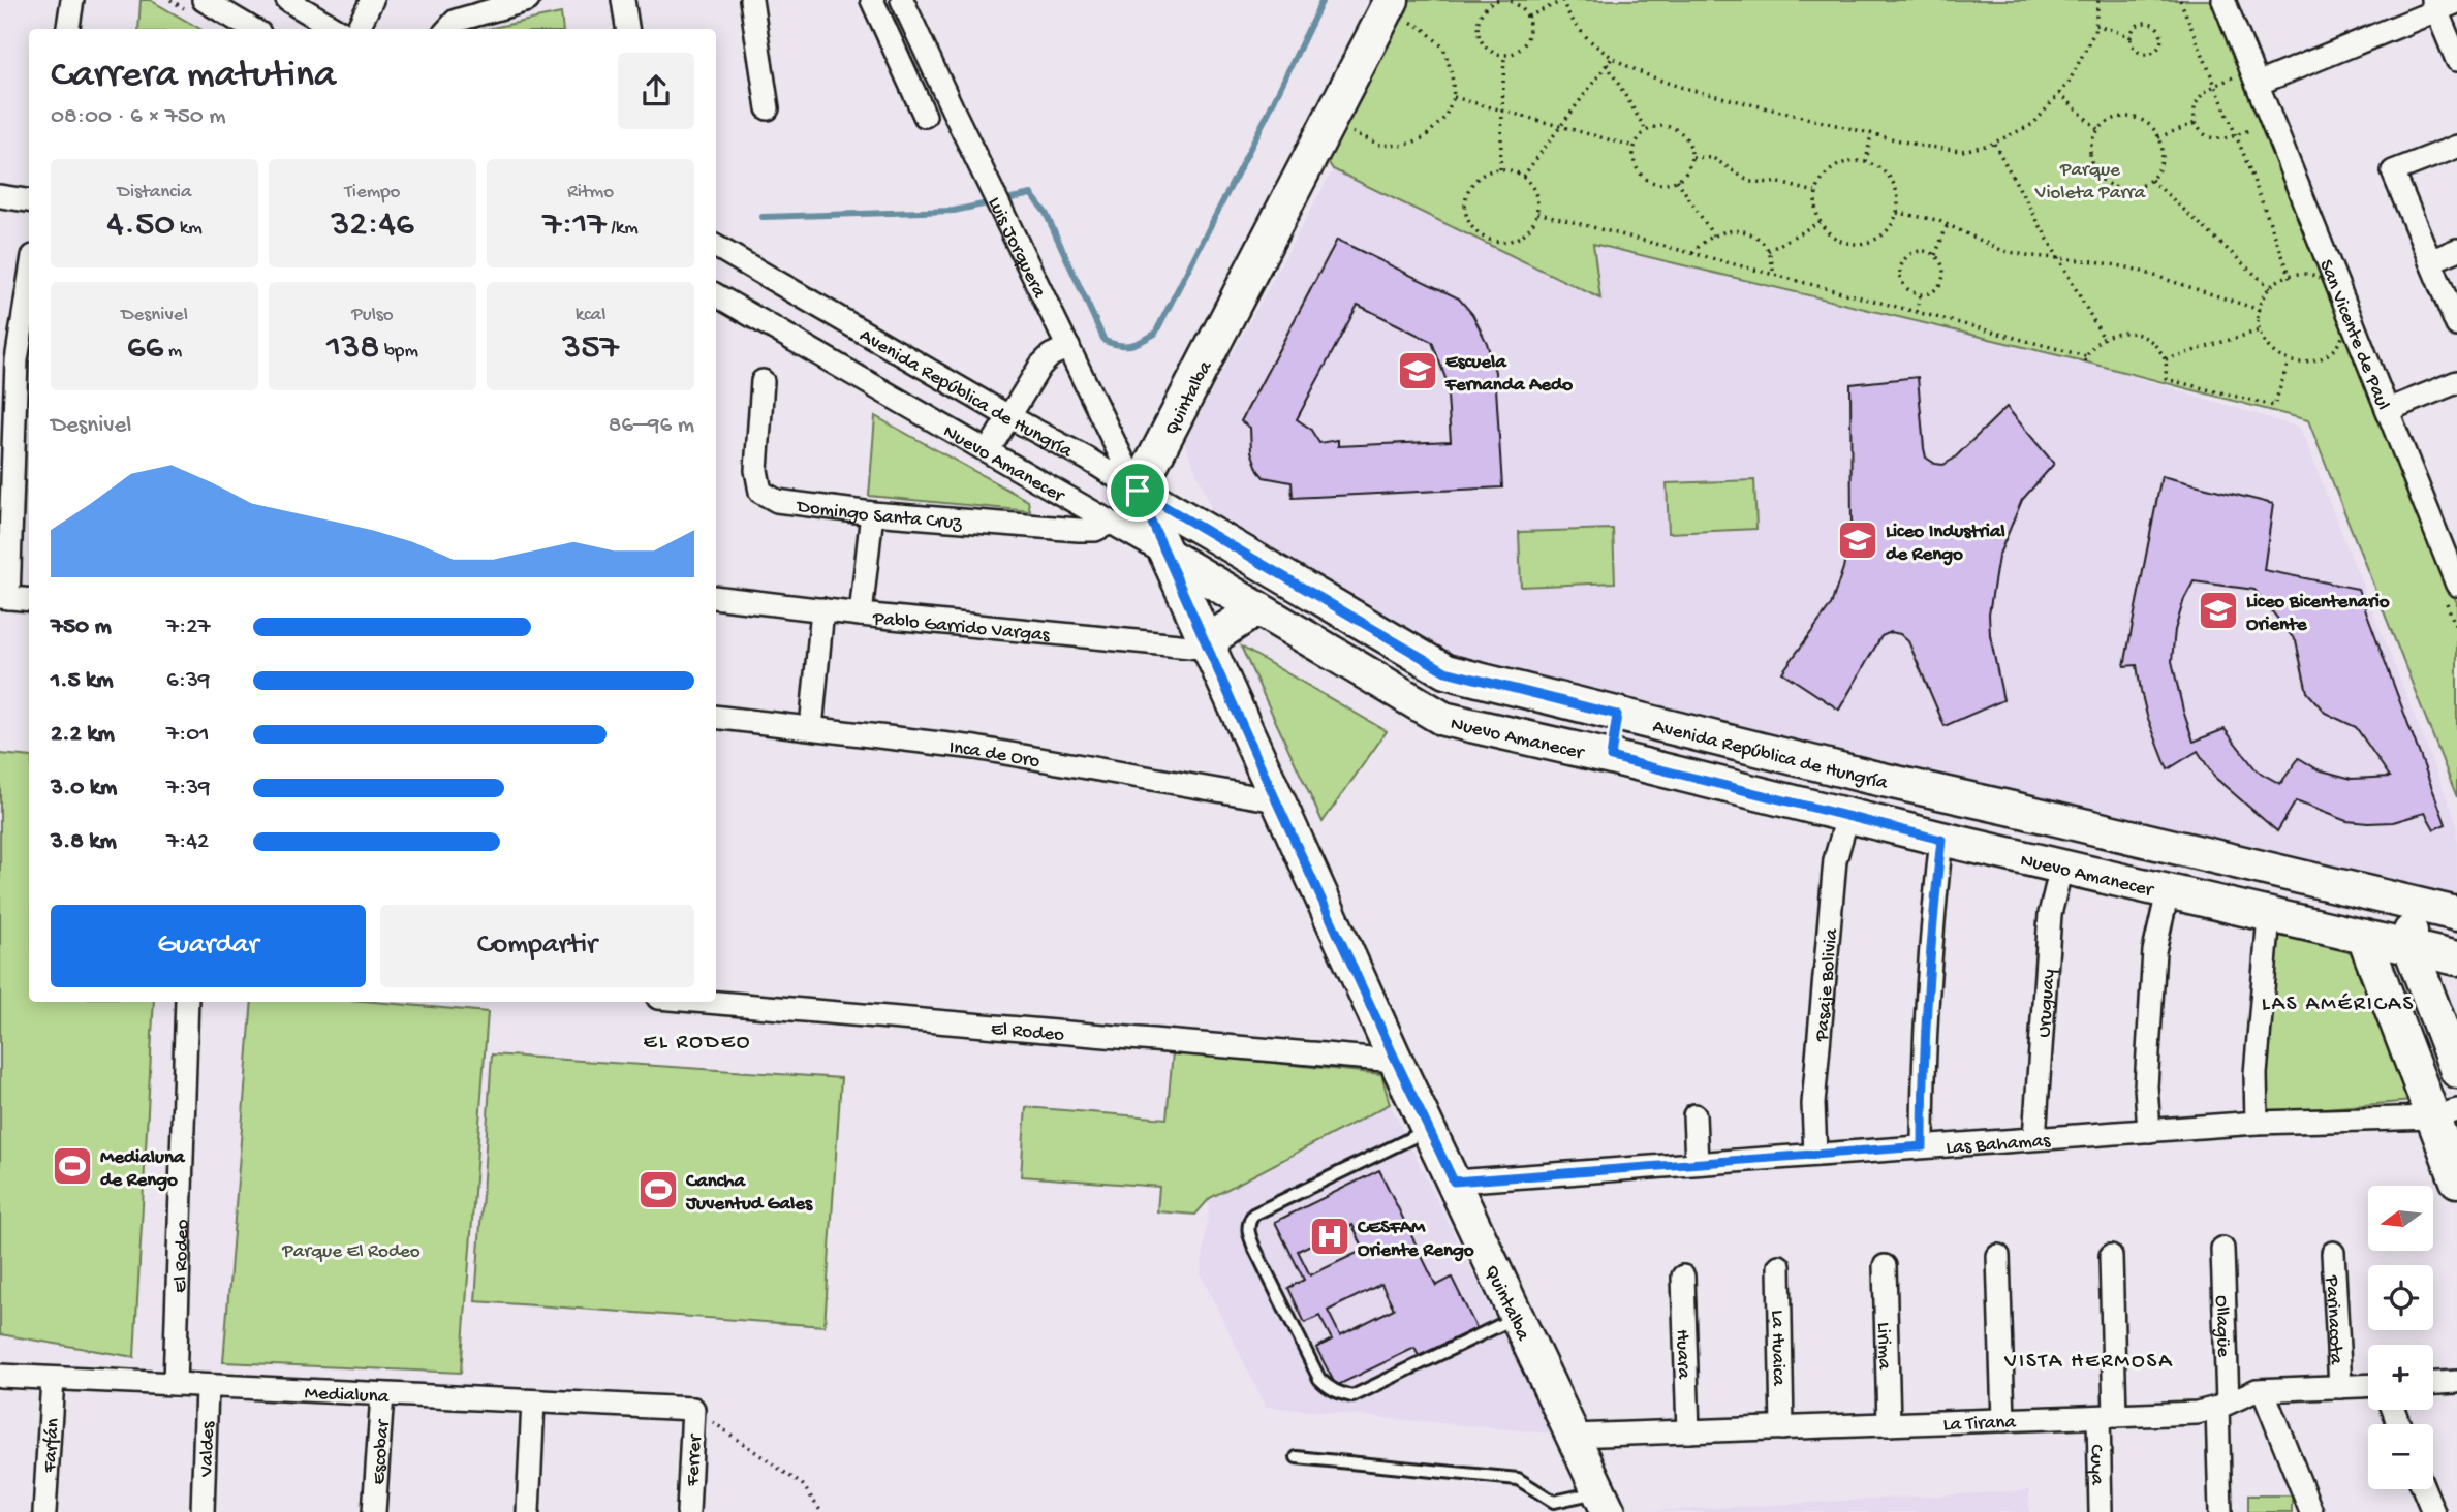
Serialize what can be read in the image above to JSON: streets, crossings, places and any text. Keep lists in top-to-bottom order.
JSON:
{
  "streets": {
    "street": [
      "Luis Jorquera",
      "San Vicente de Paul",
      "Avenida República de Hungría",
      "Quintalba",
      "Nuevo Amanecer",
      "Domingo Santa Cruz",
      "Pablo Garrido Vargas",
      "Inca de Oro",
      "Pasaje Bolivia",
      "Uruguay",
      "El Rodeo",
      "Las Bahamas",
      "Parinacota",
      "Ollagüe",
      "Lirima",
      "La Huaica",
      "Huara",
      "Medialuna",
      "La Tirana",
      "Farfán",
      "Valdes",
      "Escobar",
      "Ferrer",
      "Cuya"
    ]
  },
  "crossings": [
    ["Luis Jorquera", "Avenida República de Hungría"],
    ["Luis Jorquera", "Quintalba"],
    ["Avenida República de Hungría", "Quintalba"],
    ["Quintalba", "Nuevo Amanecer"],
    ["Quintalba", "Pablo Garrido Vargas"],
    ["Quintalba", "Inca de Oro"],
    ["Quintalba", "El Rodeo"],
    ["Quintalba", "Las Bahamas"],
    ["Quintalba", "La Tirana"],
    ["Nuevo Amanecer", "Domingo Santa Cruz"],
    ["Nuevo Amanecer", "Pasaje Bolivia"],
    ["Nuevo Amanecer", "Uruguay"],
    ["Pasaje Bolivia", "Las Bahamas"],
    ["Uruguay", "Las Bahamas"],
    ["El Rodeo", "Medialuna"],
    ["Parinacota", "La Tirana"],
    ["Ollagüe", "La Tirana"],
    ["Lirima", "La Tirana"],
    ["La Huaica", "La Tirana"],
    ["Huara", "La Tirana"],
    ["Medialuna", "Farfán"],
    ["Medialuna", "Valdes"],
    ["Medialuna", "Escobar"],
    ["Medialuna", "Ferrer"],
    ["La Tirana", "Cuya"]
  ],
  "districts": ["LAS AMÉRICAS", "EL RODEO", "VISTA HERMOSA"],
  "parks": ["Parque Violeta Parra", "Parque El Rodeo"],
  "places": {
    "school or university": ["Escuela Fernanda Aedo", "Liceo Industrial de Rengo", "Liceo Bicentenario Oriente"],
    "sports": ["Medialuna de Rengo", "Cancha Juventud Gales"],
    "hospital": ["CESFAM Oriente Rengo"]
  },
  "north": "left",
  "page": {
    "heading": ["Carrera matutina", "08:00 · 6 × 750 m"],
    "stats": [
      ["Distancia", "4.50 km"],
      ["Tiempo", "32:46"],
      ["Ritmo", "7:17 /km"],
      ["Desnivel", "66 m"],
      ["Pulso", "138 bpm"],
      ["kcal", "357"]
    ],
    "chart": ["Desnivel", "86–96 m"],
    "list": [
      {
        "name": "750 m",
        "note": "7:27"
      },
      {
        "name": "1.5 km",
        "note": "6:39"
      },
      {
        "name": "2.2 km",
        "note": "7:01"
      },
      {
        "name": "3.0 km",
        "note": "7:39"
      },
      {
        "name": "3.8 km",
        "note": "7:42"
      }
    ],
    "buttons": ["Guardar", "Compartir"],
    "map_buttons": ["+", "−"]
  }
}
